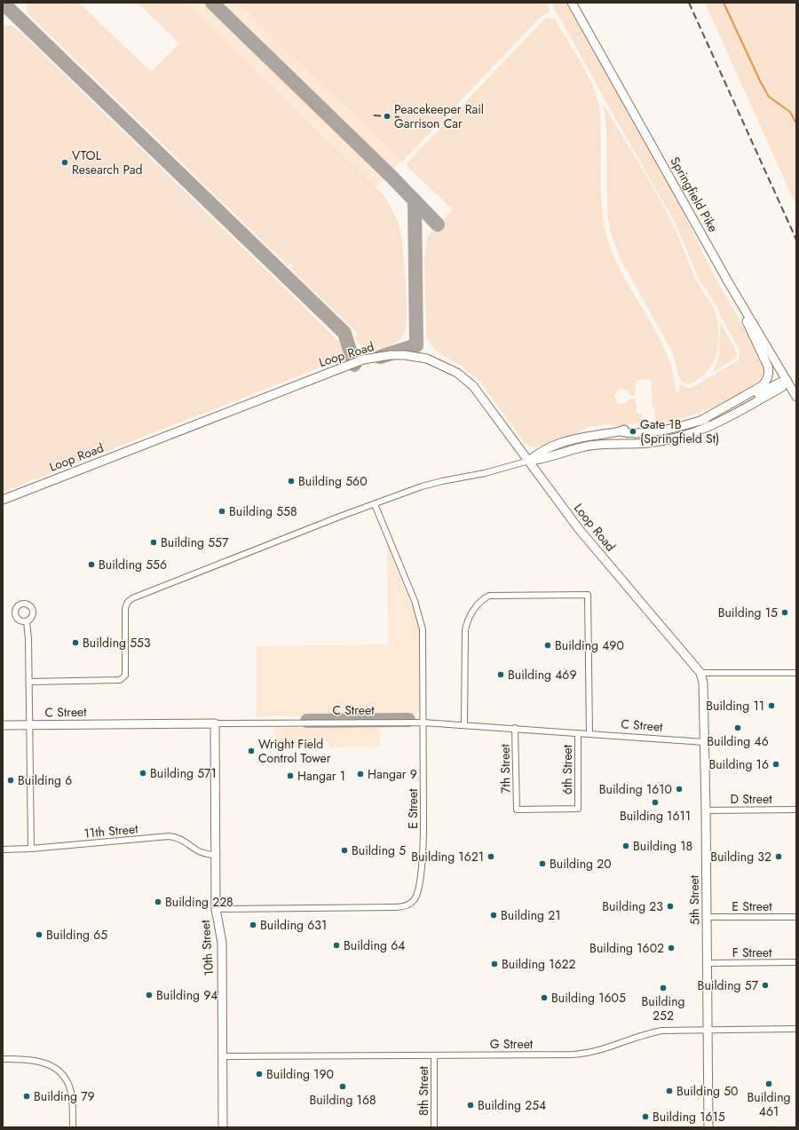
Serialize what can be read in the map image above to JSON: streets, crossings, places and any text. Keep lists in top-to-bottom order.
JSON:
{
  "streets": {
    "street": [
      "Springfield Pike",
      "Loop Road",
      "C Street",
      "7th Street",
      "6th Street",
      "D Street",
      "E Street",
      "11th Street",
      "5th Street",
      "10th Street",
      "F Street",
      "G Street",
      "8th Street"
    ]
  },
  "crossings": [
    ["Loop Road", "5th Street"],
    ["C Street", "7th Street"],
    ["C Street", "6th Street"],
    ["C Street", "E Street"],
    ["C Street", "5th Street"],
    ["C Street", "10th Street"],
    ["7th Street", "6th Street"],
    ["D Street", "5th Street"],
    ["E Street", "5th Street"],
    ["E Street", "10th Street"],
    ["11th Street", "10th Street"],
    ["5th Street", "F Street"],
    ["5th Street", "G Street"],
    ["10th Street", "G Street"],
    ["G Street", "8th Street"]
  ],
  "places": [
    "Peacekeeper Rail Garrison Car",
    "VTOL Research Pad",
    "Gate 1B (Springfield St)",
    "Building 560",
    "Building 558",
    "Building 557",
    "Building 556",
    "Building 15",
    "Building 553",
    "Building 490",
    "Building 469",
    "Building 11",
    "Building 46",
    "Wright Field Control Tower",
    "Building 16",
    "Building 571",
    "Hangar 9",
    "Hangar 1",
    "Building 6",
    "Building 1610",
    "Building 1611",
    "Building 18",
    "Building 5",
    "Building 1621",
    "Building 32",
    "Building 20",
    "Building 228",
    "Building 23",
    "Building 21",
    "Building 631",
    "Building 65",
    "Building 64",
    "Building 1602",
    "Building 1622",
    "Building 57",
    "Building 252",
    "Building 94",
    "Building 1605",
    "Building 190",
    "Building 461",
    "Building 168",
    "Building 50",
    "Building 79",
    "Building 254",
    "Building 1615"
  ]
}
